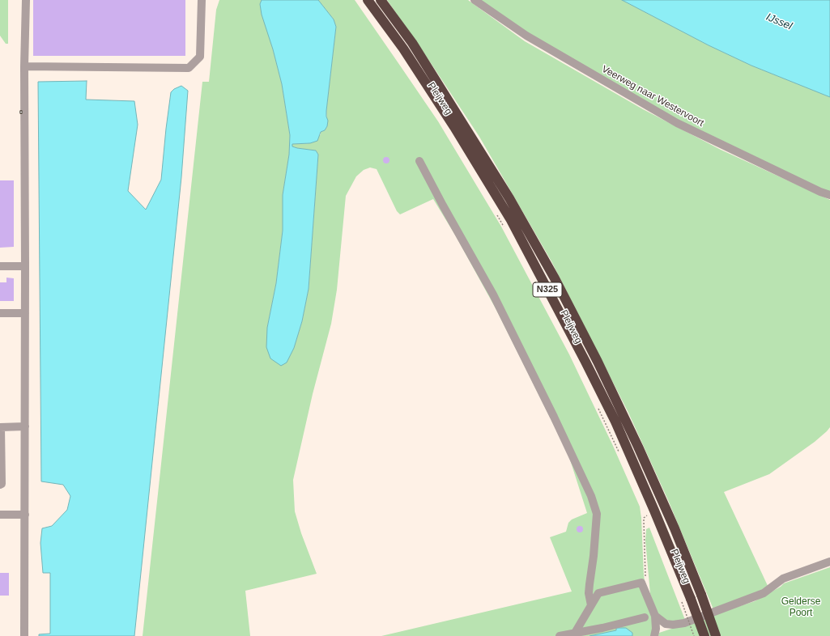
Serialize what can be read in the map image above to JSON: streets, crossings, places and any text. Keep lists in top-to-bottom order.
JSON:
{
  "streets": {
    "highway": ["Pleijweg", "N325"],
    "street": ["Veerweg naar Westervoort"]
  },
  "water": ["IJssel"],
  "parks": ["Gelderse Poort"]
}
